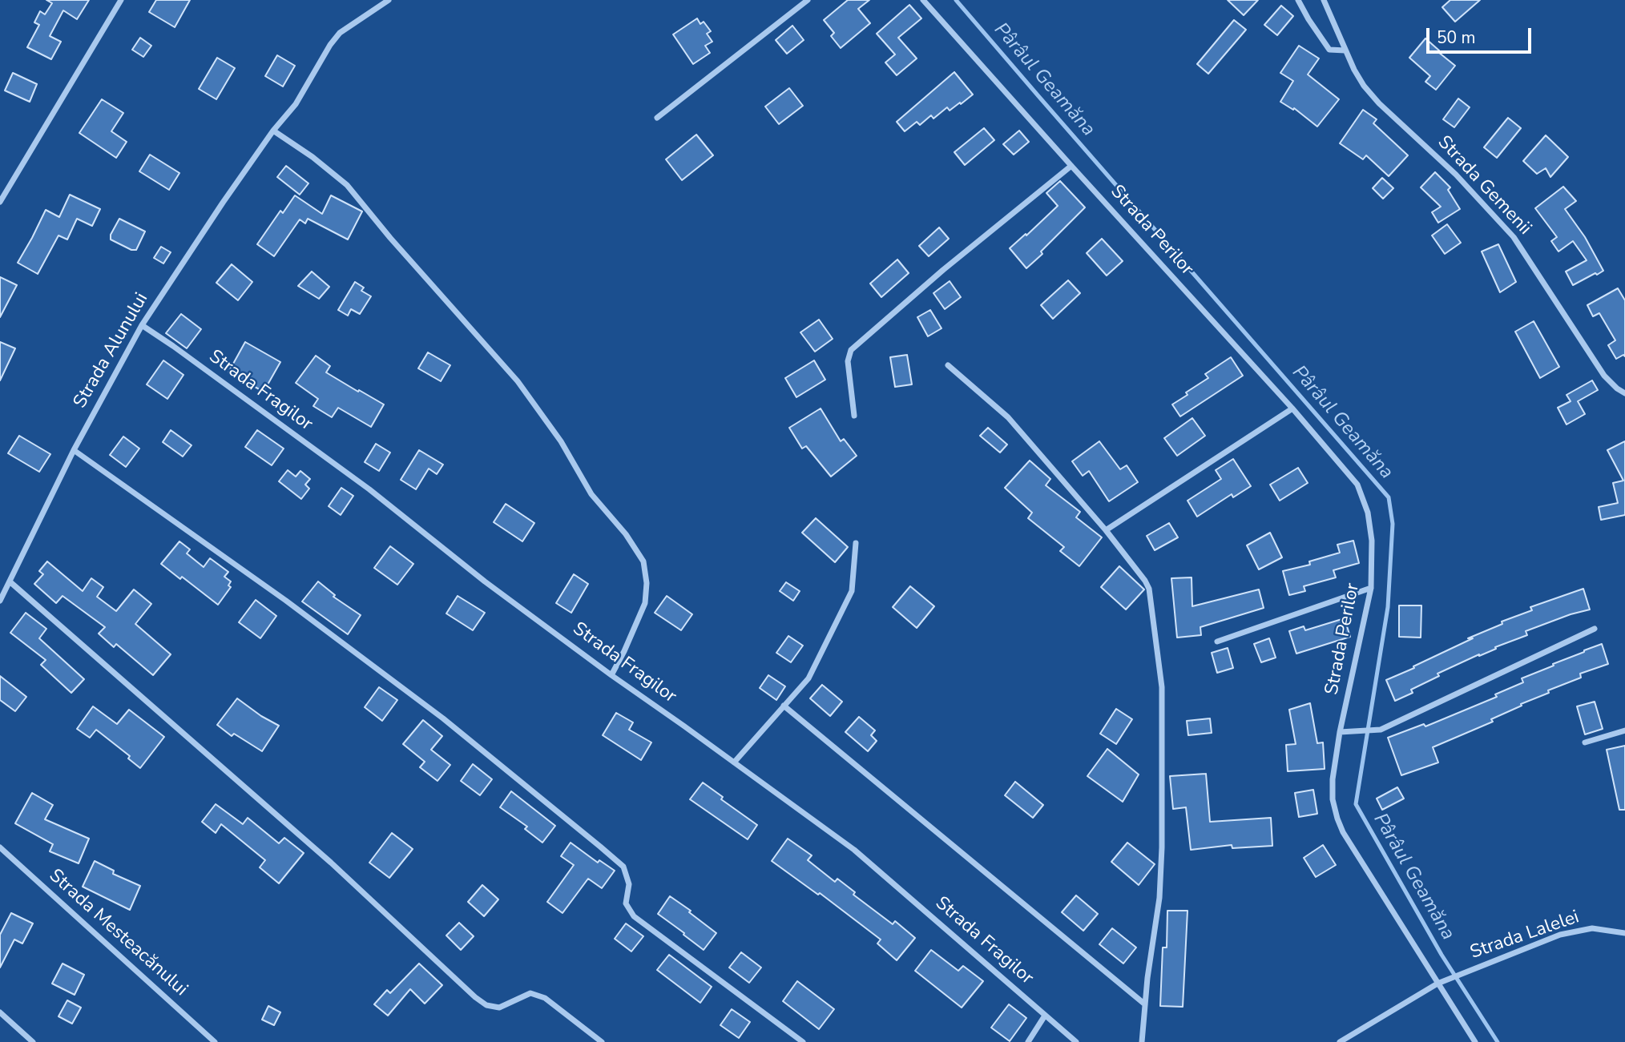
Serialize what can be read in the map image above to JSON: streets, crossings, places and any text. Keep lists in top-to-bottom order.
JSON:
{
  "streets": {
    "street": [
      "Strada Gemenii",
      "Strada Perilor",
      "Strada Alunului",
      "Strada Fragilor",
      "Strada Mesteacănului",
      "Strada Lalelei"
    ]
  },
  "crossings": [
    ["Strada Perilor", "Strada Lalelei"],
    ["Strada Alunului", "Strada Fragilor"]
  ],
  "water": ["Pârâul Geamăna"],
  "scale_bar": "50 m"
}
